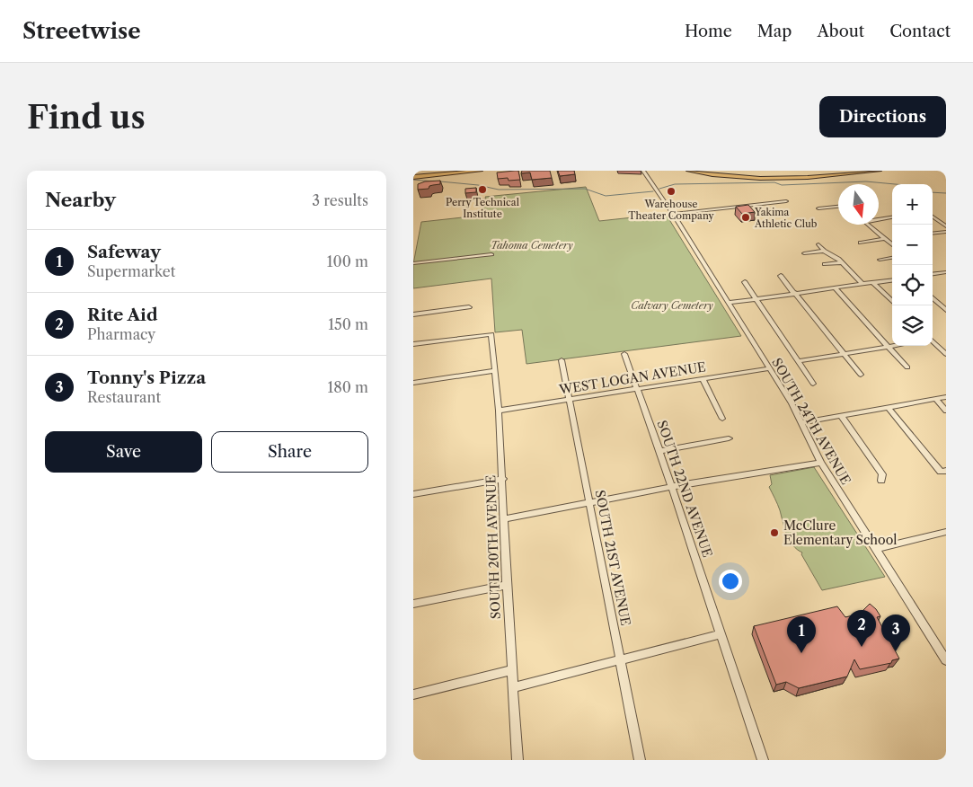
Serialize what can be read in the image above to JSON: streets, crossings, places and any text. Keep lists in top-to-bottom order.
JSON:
{
  "streets": {
    "street": [
      "WEST LOGAN AVENUE",
      "SOUTH 24TH AVENUE",
      "SOUTH 22ND AVENUE",
      "SOUTH 20TH AVENUE",
      "SOUTH 21ST AVENUE"
    ]
  },
  "crossings": [
    ["WEST LOGAN AVENUE", "SOUTH 24TH AVENUE"],
    ["WEST LOGAN AVENUE", "SOUTH 22ND AVENUE"],
    ["WEST LOGAN AVENUE", "SOUTH 20TH AVENUE"],
    ["WEST LOGAN AVENUE", "SOUTH 21ST AVENUE"]
  ],
  "parks": ["Tahoma Cemetery", "Calvary Cemetery"],
  "places": [
    "Perry Technical Institute",
    "Warehouse Theater Company",
    "Yakima Athletic Club",
    "McClure Elementary School"
  ],
  "north": "bottom",
  "page": {
    "header": "Streetwise",
    "nav": [
      "Home",
      "Map",
      "About",
      "Contact"
    ],
    "buttons": [
      "Directions",
      ["Save", "Share"]
    ],
    "title": "Find us",
    "heading": ["Nearby", "3 results"],
    "map_buttons": ["+", "−"],
    "list": [
      {
        "mark": "1",
        "name": "Safeway",
        "note": "Supermarket",
        "value": "100 m"
      },
      {
        "mark": "2",
        "name": "Rite Aid",
        "note": "Pharmacy",
        "value": "150 m"
      },
      {
        "mark": "3",
        "name": "Tonny's Pizza",
        "note": "Restaurant",
        "value": "180 m"
      }
    ],
    "pins": ["2", "3", "1"]
  }
}
